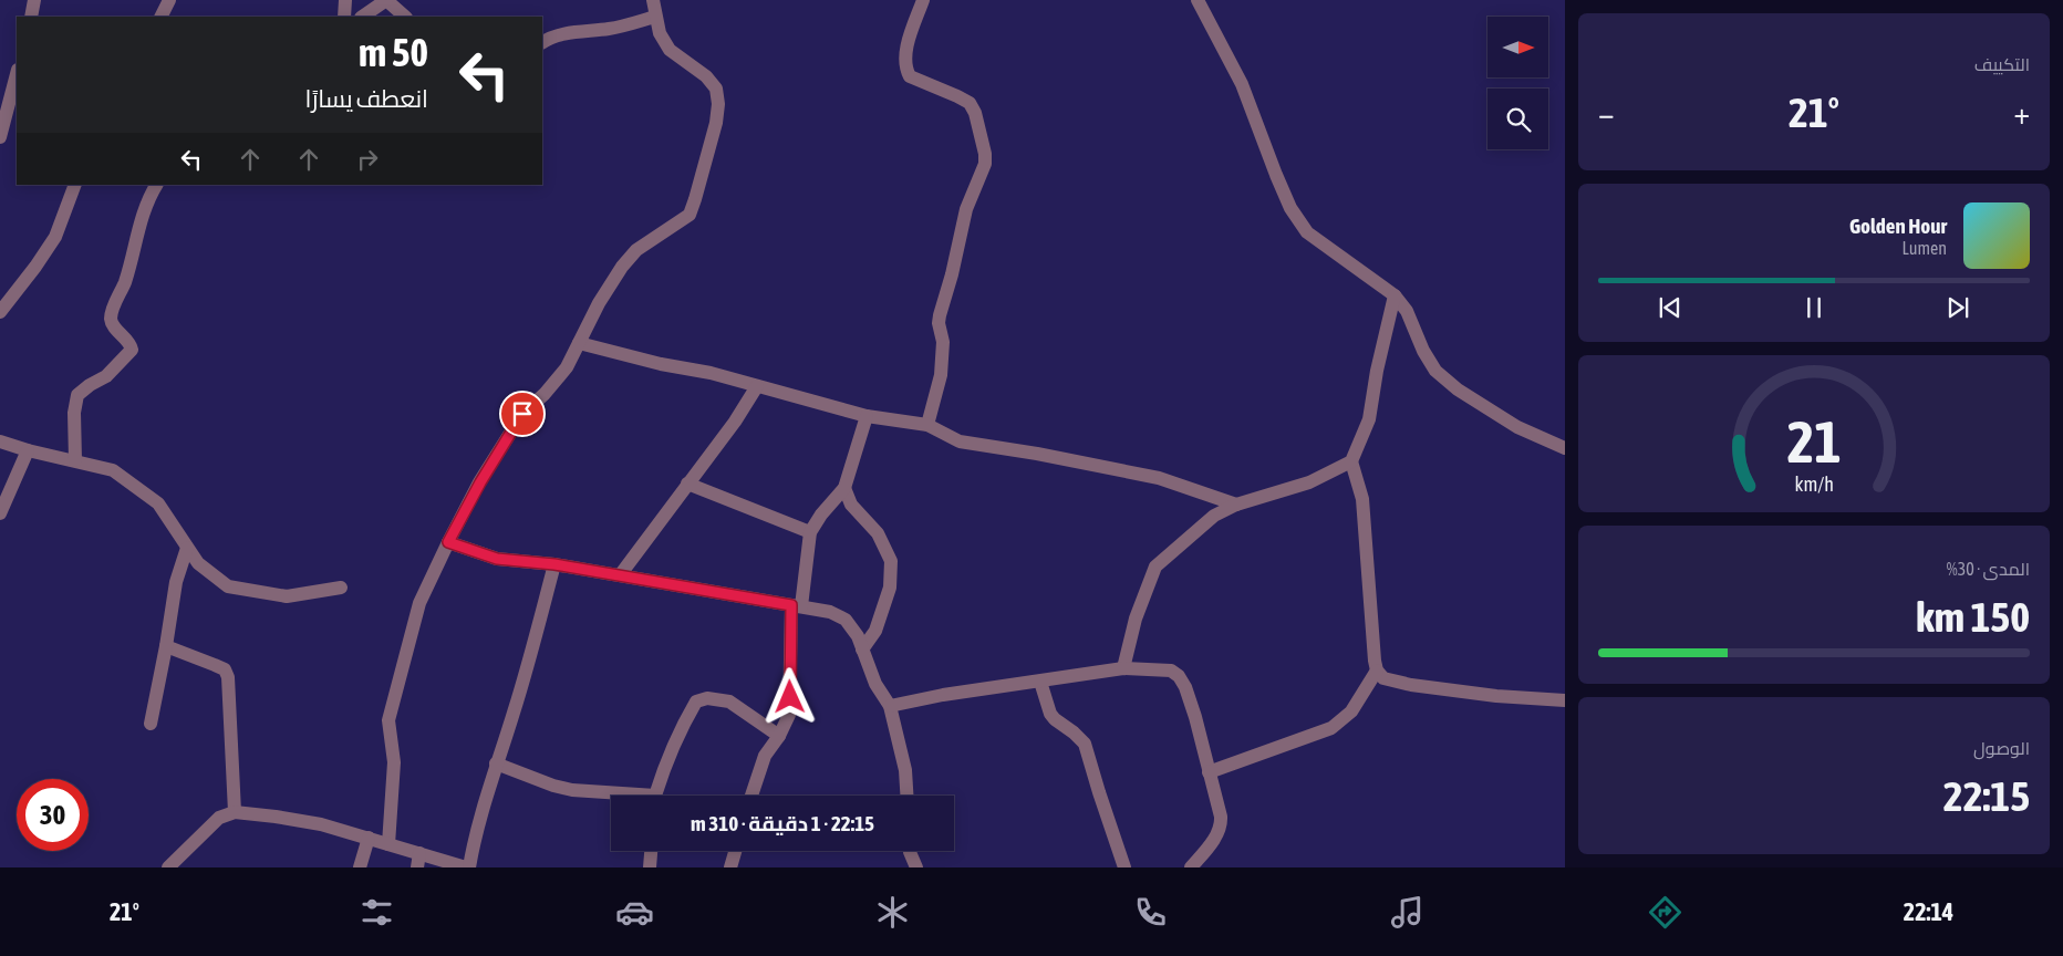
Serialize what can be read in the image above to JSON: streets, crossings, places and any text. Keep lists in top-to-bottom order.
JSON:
{
  "north": "right",
  "page": {
    "tile": [
      "التكييف",
      ["المدى · 30%", "150 km"],
      ["الوصول", "22:15"]
    ],
    "turn": ["50 m", "انعطف يسارًا"],
    "heat": ["−", "21°", "+"],
    "song": ["Golden Hour", "Lumen"],
    "limit": "30",
    "trip": "22:15 · 1 دقيقة · 310 m",
    "tabs": ["22:14", "21°"],
    "gauge": ["21", "km/h"]
  }
}
